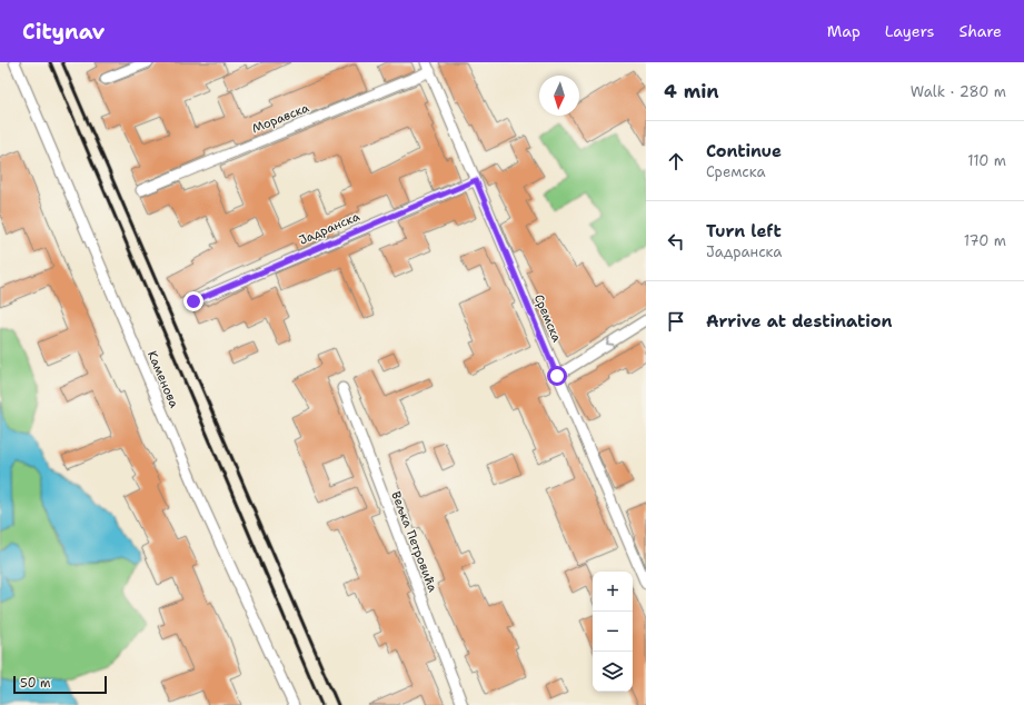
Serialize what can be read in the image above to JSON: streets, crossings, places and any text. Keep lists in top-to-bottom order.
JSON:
{
  "streets": {
    "street": [
      "Моравска",
      "Јадранска",
      "Сремска",
      "Каменова",
      "Вељка Петровића"
    ]
  },
  "crossings": [
    ["Моравска", "Сремска"],
    ["Јадранска", "Сремска"]
  ],
  "scale_bar": "50 m",
  "north": "bottom",
  "page": {
    "header": "Citynav",
    "nav": ["Map", "Layers", "Share"],
    "heading": ["4 min", "Walk · 280 m"],
    "list": [
      ["Continue", "Сремска", "110 m"],
      ["Turn left", "Јадранска", "170 m"],
      "Arrive at destination"
    ],
    "map_buttons": ["+", "−"],
    "scale": "50 m"
  }
}
